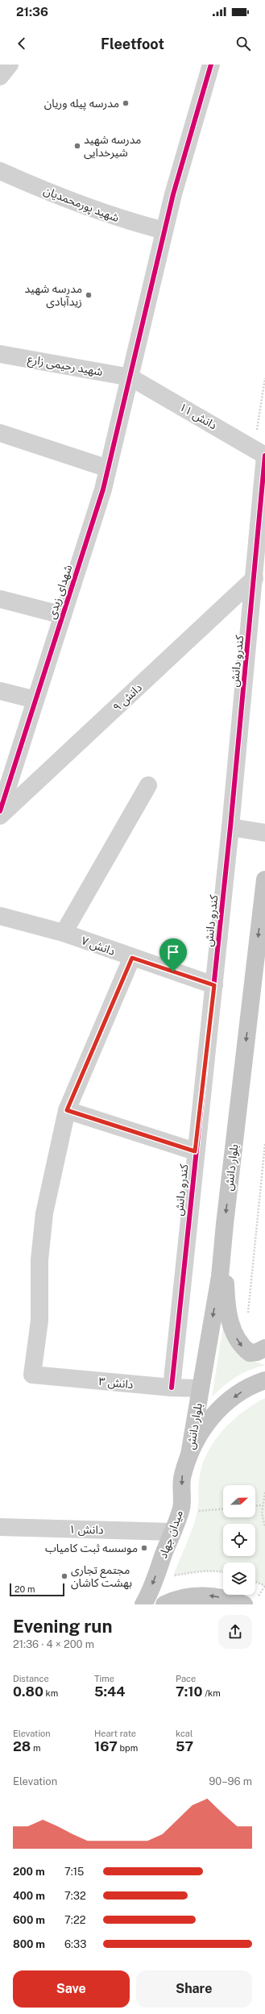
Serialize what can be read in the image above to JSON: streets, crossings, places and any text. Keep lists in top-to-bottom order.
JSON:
{
  "streets": {
    "main road": ["بلوار دانش", "میدان جهاد"],
    "street": [
      "شهید پورمحمدیان",
      "شهید رحیمی زارع",
      "دانش ۱۱",
      "شهدای زیدی",
      "کندرو دانش",
      "دانش ۹",
      "دانش ۷",
      "دانش ۳",
      "دانش ۱"
    ]
  },
  "crossings": [
    ["شهید پورمحمدیان", "شهدای زیدی"],
    ["شهید رحیمی زارع", "دانش ۱۱"],
    ["شهید رحیمی زارع", "شهدای زیدی"],
    ["دانش ۱۱", "شهدای زیدی"],
    ["دانش ۱۱", "کندرو دانش"],
    ["کندرو دانش", "دانش ۹"],
    ["کندرو دانش", "دانش ۷"],
    ["کندرو دانش", "دانش ۳"],
    ["بلوار دانش", "دانش ۳"],
    ["بلوار دانش", "میدان جهاد"],
    ["دانش ۱", "میدان جهاد"]
  ],
  "one_way": ["بلوار دانش", "میدان جهاد"],
  "places": [
    "مدرسه پیله وریان",
    "مدرسه شهید شیرخدایی",
    "مدرسه شهید زیدآبادی",
    "موسسه ثبت کامیاب",
    "مجتمع تجاری بهشت کاشان"
  ],
  "scale_bar": "20 m",
  "north": "right",
  "page": {
    "status": "21:36",
    "header": "Fleetfoot",
    "scale": "20 m",
    "heading": ["Evening run", "21:36 · 4 × 200 m"],
    "stats": [
      ["Distance", "0.80 km"],
      ["Time", "5:44"],
      ["Pace", "7:10 /km"],
      ["Elevation", "28 m"],
      ["Heart rate", "167 bpm"],
      ["kcal", "57"]
    ],
    "chart": ["Elevation", "90–96 m"],
    "list": [
      {
        "name": "200 m",
        "note": "7:15"
      },
      {
        "name": "400 m",
        "note": "7:32"
      },
      {
        "name": "600 m",
        "note": "7:22"
      },
      {
        "name": "800 m",
        "note": "6:33"
      }
    ],
    "buttons": ["Save", "Share"]
  }
}
